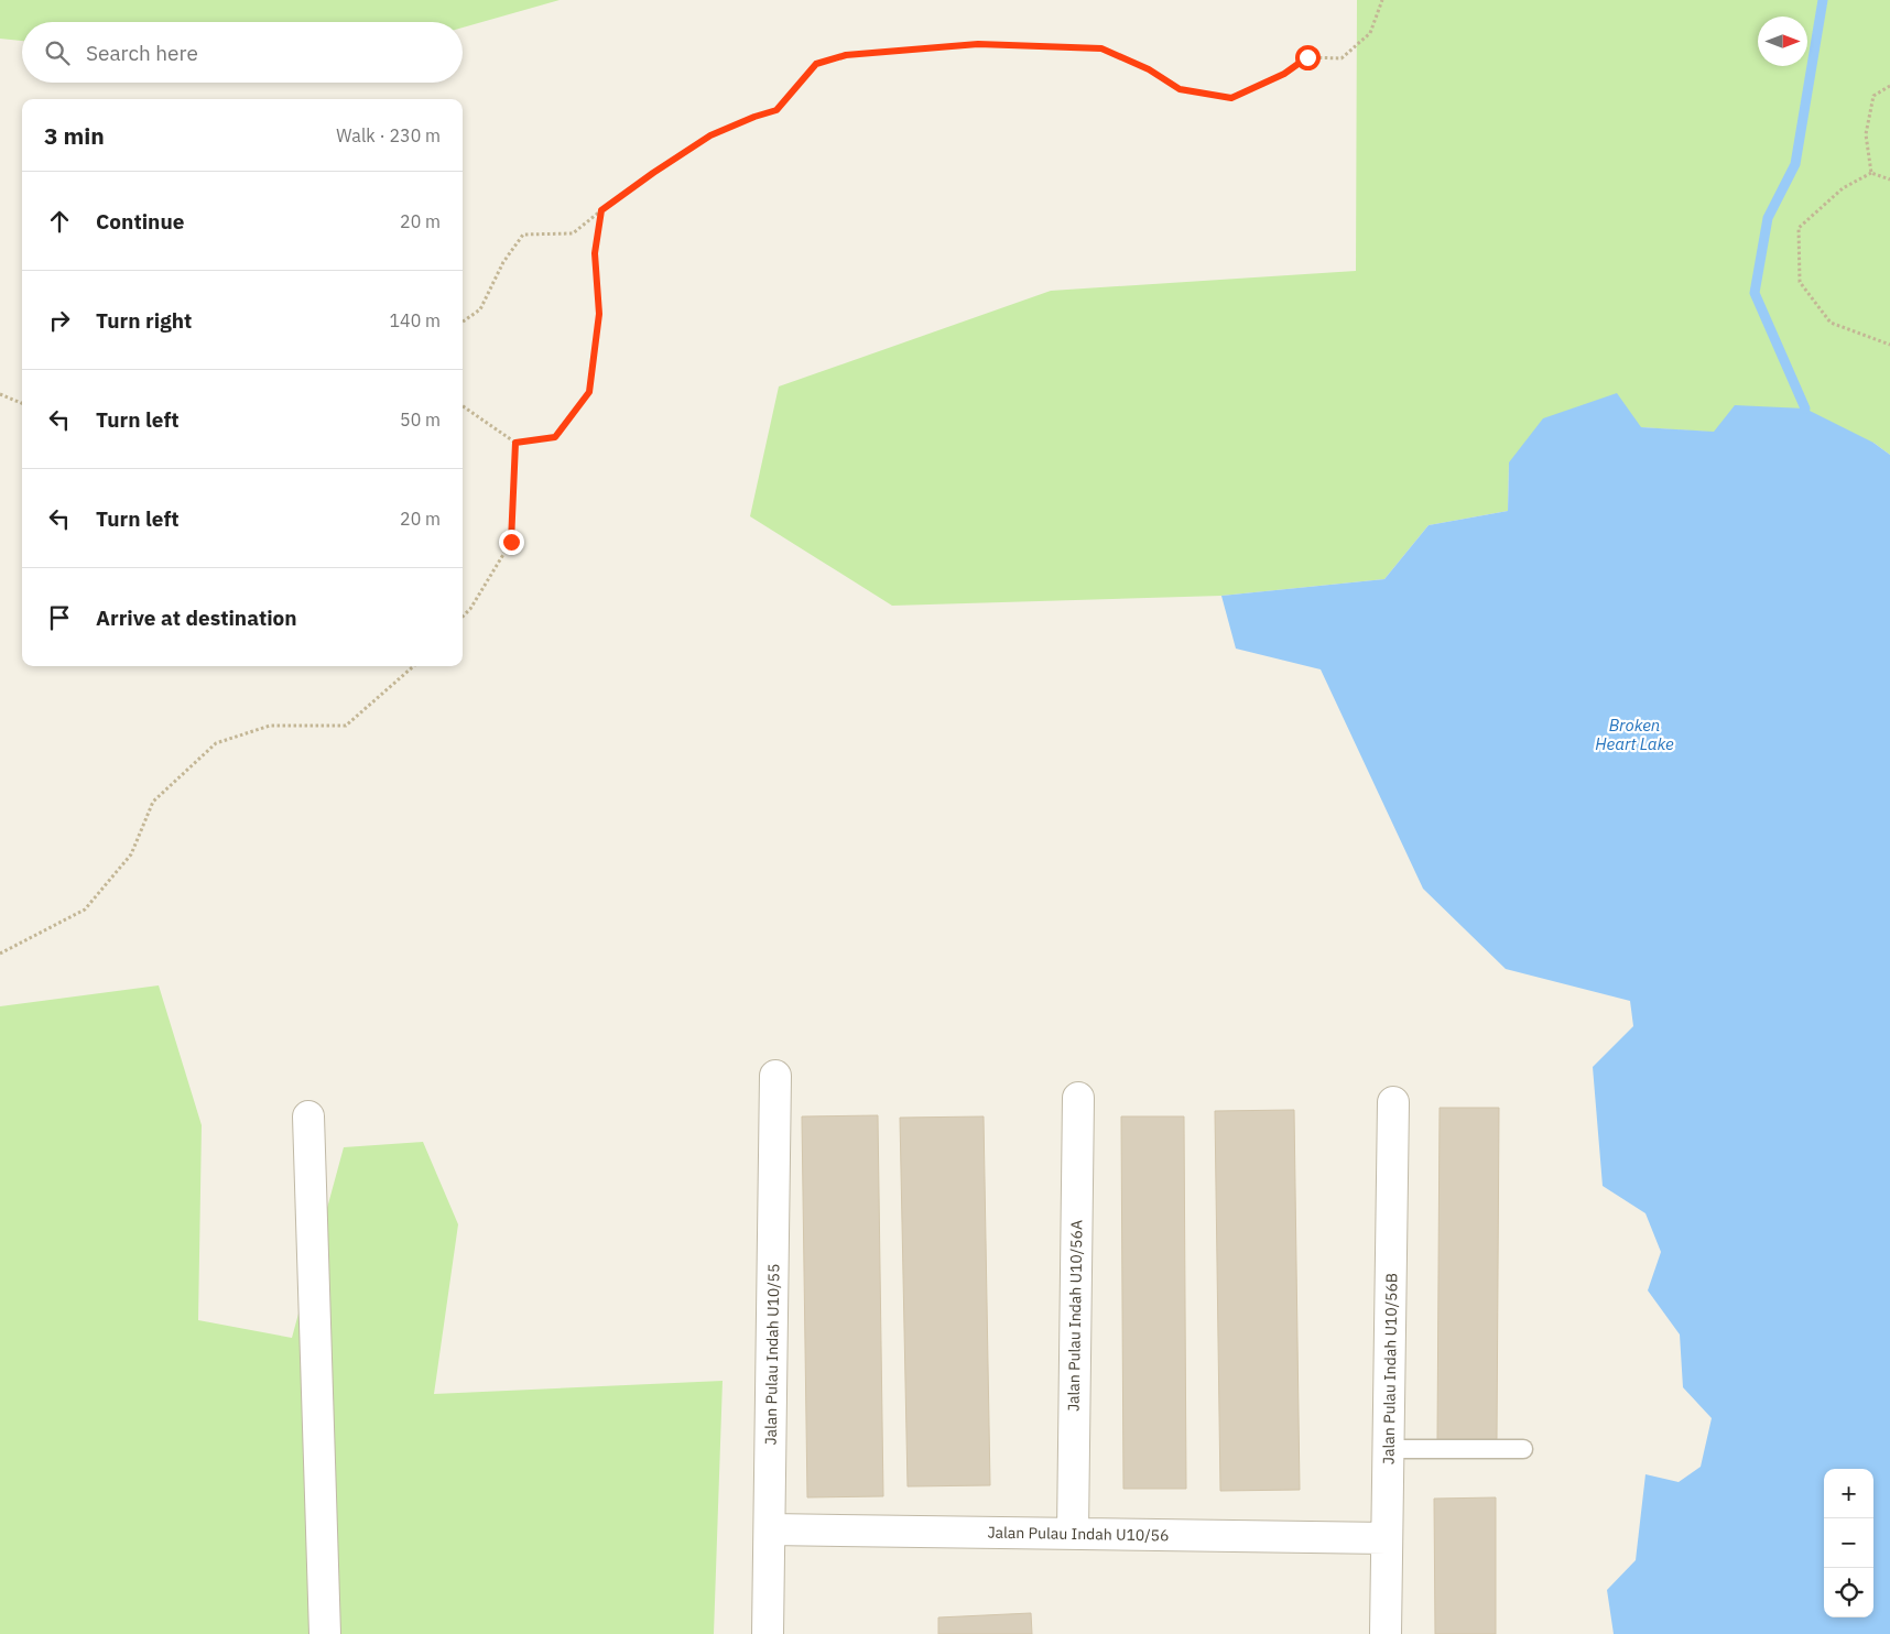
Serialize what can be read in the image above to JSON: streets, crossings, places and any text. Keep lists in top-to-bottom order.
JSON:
{
  "streets": {
    "street": [
      "Jalan Pulau Indah U10/56A",
      "Jalan Pulau Indah U10/55",
      "Jalan Pulau Indah U10/56B",
      "Jalan Pulau Indah U10/56"
    ]
  },
  "crossings": [
    ["Jalan Pulau Indah U10/56A", "Jalan Pulau Indah U10/56"],
    ["Jalan Pulau Indah U10/55", "Jalan Pulau Indah U10/56"],
    ["Jalan Pulau Indah U10/56B", "Jalan Pulau Indah U10/56"]
  ],
  "water": ["Broken Heart Lake"],
  "north": "right",
  "page": {
    "search": "Search here",
    "heading": ["3 min", "Walk · 230 m"],
    "list": [
      ["Continue", "20 m"],
      ["Turn right", "140 m"],
      ["Turn left", "50 m"],
      ["Turn left", "20 m"],
      "Arrive at destination"
    ],
    "map_buttons": ["+", "−"]
  }
}
